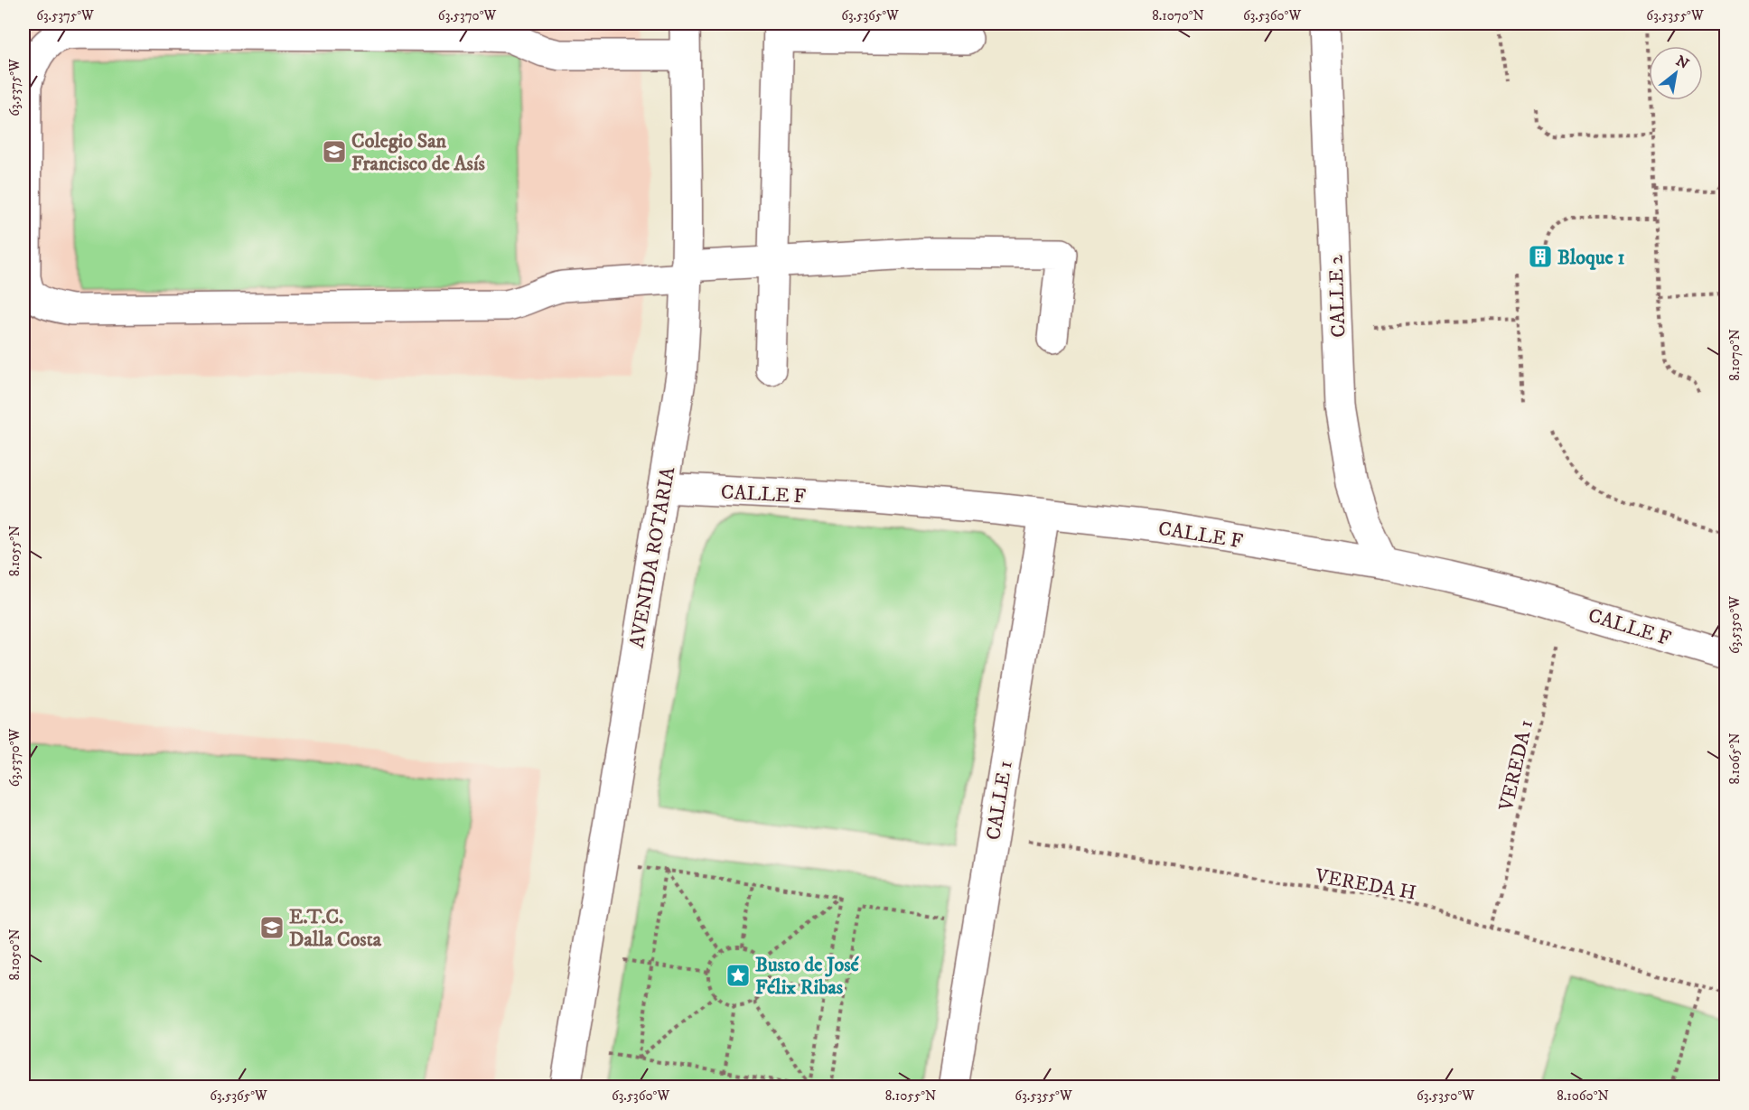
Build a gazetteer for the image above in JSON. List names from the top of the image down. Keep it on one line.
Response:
{"streets":{"street":["CALLE 2","CALLE F","AVENIDA ROTARIA","CALLE 1"],"path":["VEREDA 1","VEREDA H"]},"crossings":[["CALLE 2","CALLE F"],["CALLE F","AVENIDA ROTARIA"],["CALLE F","VEREDA 1"],["CALLE F","CALLE 1"],["VEREDA 1","VEREDA H"],["CALLE 1","VEREDA H"]],"places":{"school or university":["Colegio San Francisco de Asís","E.T.C. Dalla Costa"],"building":["Bloque 1"],"place":["Busto de José Félix Ribas"]},"north":"top right","coordinates":["63.5375°W","63.5370°W","63.5365°W","8.1070°N","63.5360°W","63.5355°W","8.1055°N","63.5350°W","8.1065°N","8.1050°N","8.1060°N"]}
